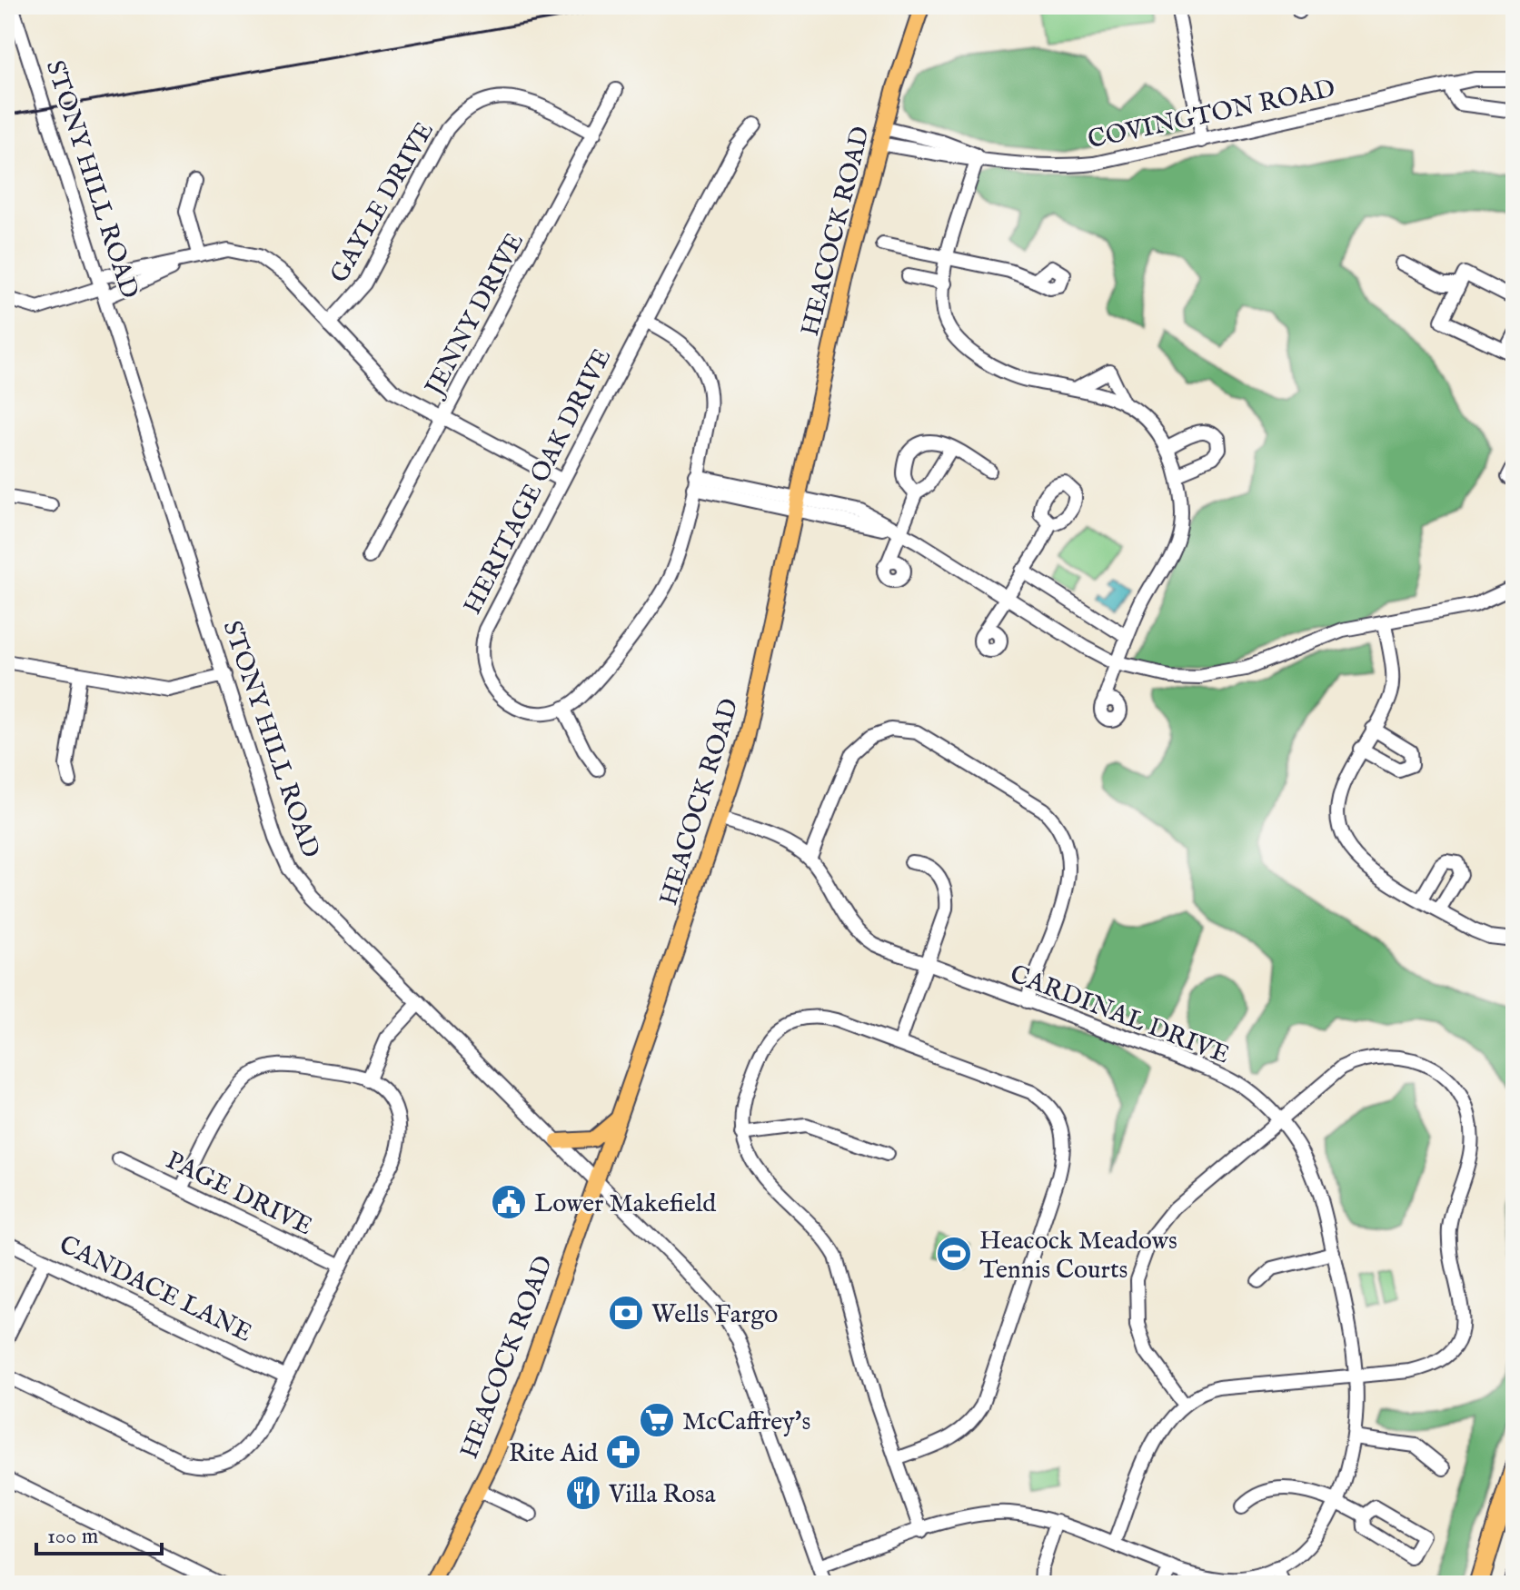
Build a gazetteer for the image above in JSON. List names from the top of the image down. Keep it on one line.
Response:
{"streets":{"main road":["HEACOCK ROAD"],"street":["COVINGTON ROAD","STONY HILL ROAD","GAYLE DRIVE","JENNY DRIVE","HERITAGE OAK DRIVE","CARDINAL DRIVE","PAGE DRIVE","CANDACE LANE"]},"crossings":[["COVINGTON ROAD","HEACOCK ROAD"],["STONY HILL ROAD","HEACOCK ROAD"],["STONY HILL ROAD","CARDINAL DRIVE"],["GAYLE DRIVE","JENNY DRIVE"],["HEACOCK ROAD","CARDINAL DRIVE"]],"places":{"public building":["Lower Makefield"],"sports":["Heacock Meadows Tennis Courts"],"bank":["Wells Fargo"],"supermarket":["McCaffrey's"],"pharmacy":["Rite Aid"],"restaurant":["Villa Rosa"]},"scale_bar":"100 m"}
